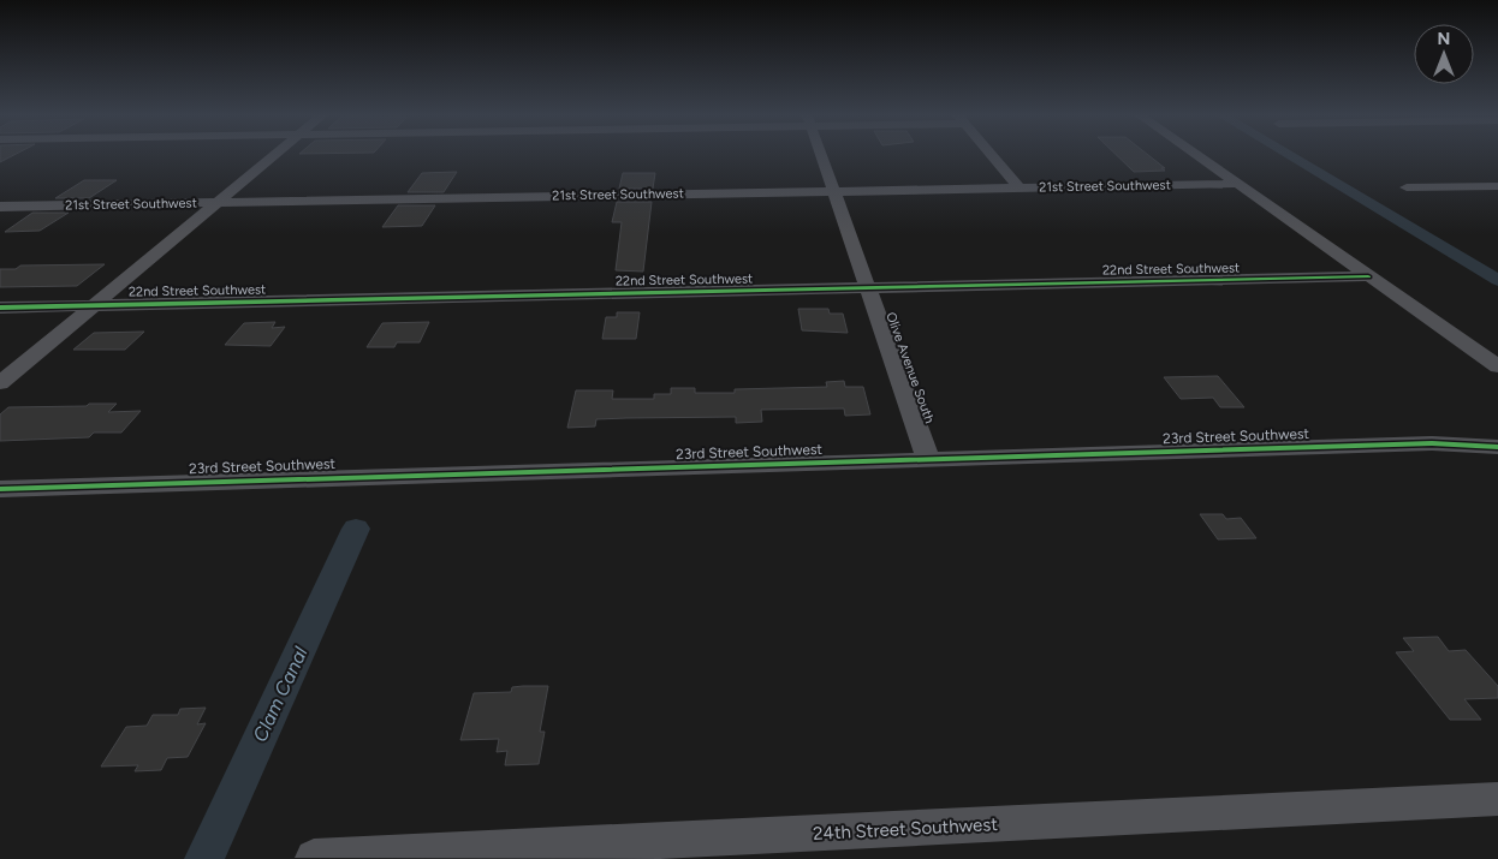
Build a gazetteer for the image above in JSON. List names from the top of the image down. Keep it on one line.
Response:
{"streets":{"street":["21st Street Southwest","22nd Street Southwest","Olive Avenue South","23rd Street Southwest","24th Street Southwest"]},"crossings":[["21st Street Southwest","Olive Avenue South"],["22nd Street Southwest","Olive Avenue South"],["Olive Avenue South","23rd Street Southwest"]],"water":["Clam Canal"],"north":"top"}
